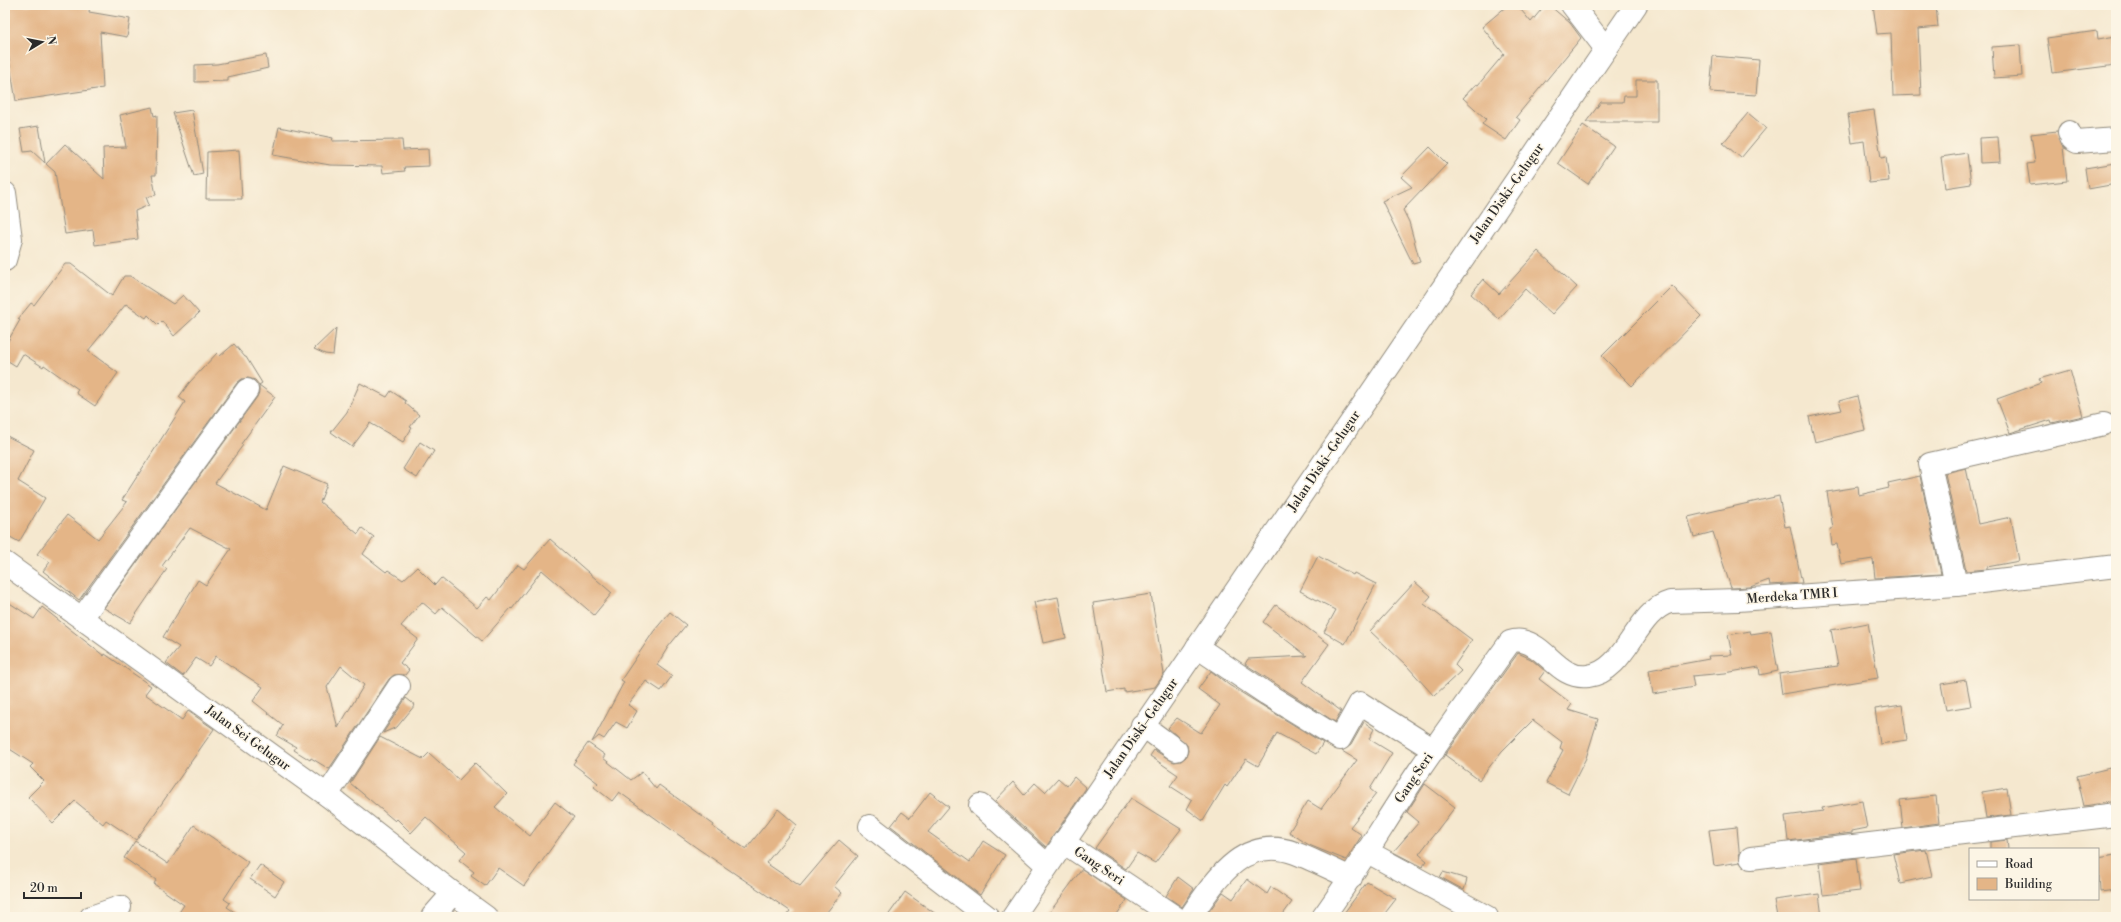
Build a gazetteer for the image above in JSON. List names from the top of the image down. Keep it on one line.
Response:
{"streets":{"street":["Jalan Diski–Gelugur","Merdeka TMR I","Jalan Sei Gelugur","Gang Seri"]},"crossings":[["Jalan Diski–Gelugur","Gang Seri"],["Merdeka TMR I","Gang Seri"]],"legend":["Road","Building"],"scale_bar":"20 m","north":"right"}
